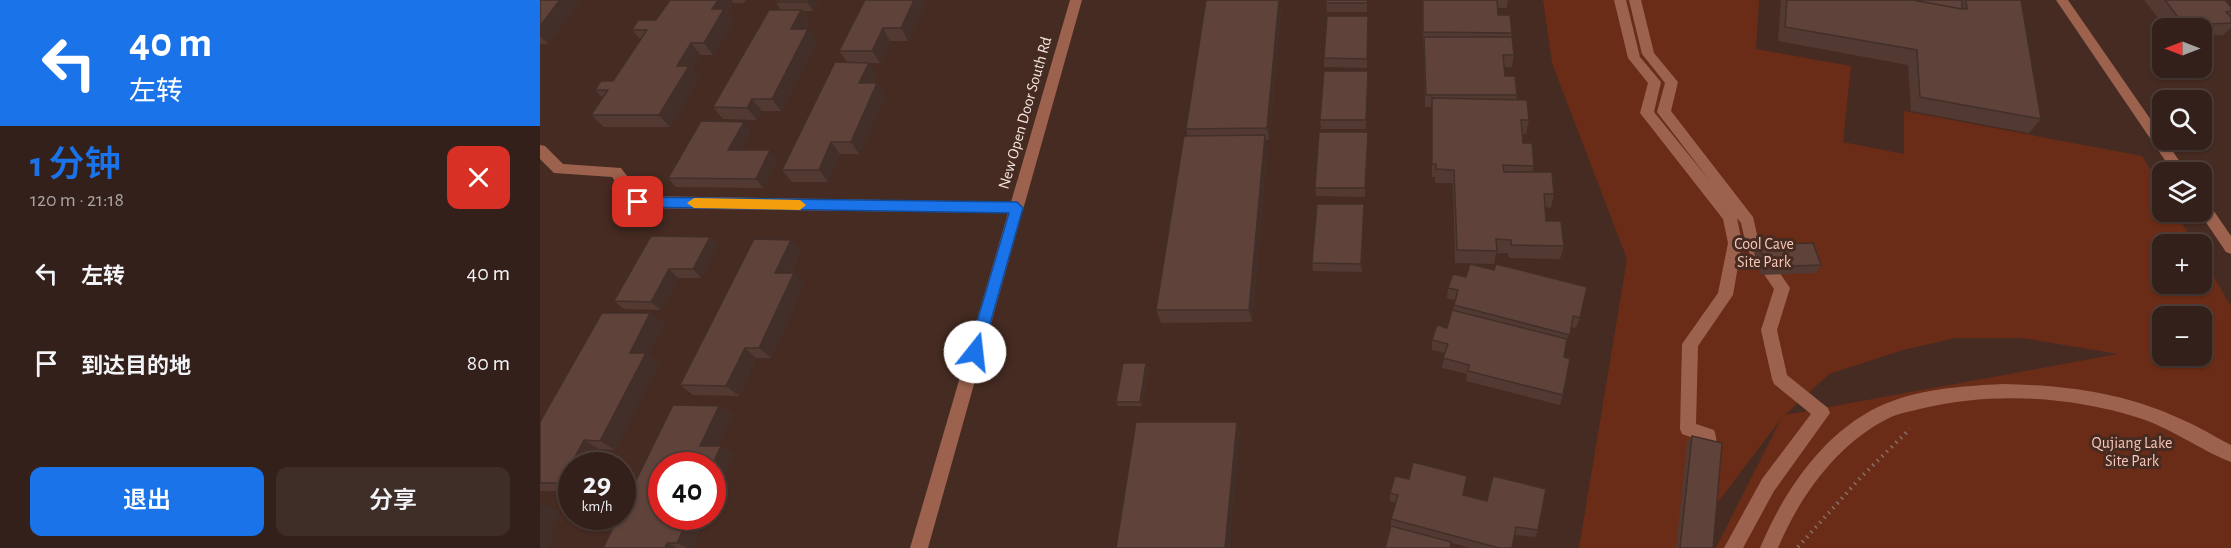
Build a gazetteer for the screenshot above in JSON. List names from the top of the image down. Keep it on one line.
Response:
{"streets":{"street":["New Open Door South Rd"]},"parks":["Cool Cave Site Park","Qujiang Lake Site Park"],"north":"left","page":{"turn":["40 m","左转"],"map_buttons":["+","−"],"heading":["1 分钟","120 m · 21:18"],"list":[{"name":"左转","value":"40 m"},{"name":"到达目的地","value":"80 m"}],"speed":"29 km/h","limit":"40","buttons":["退出","分享"]}}
